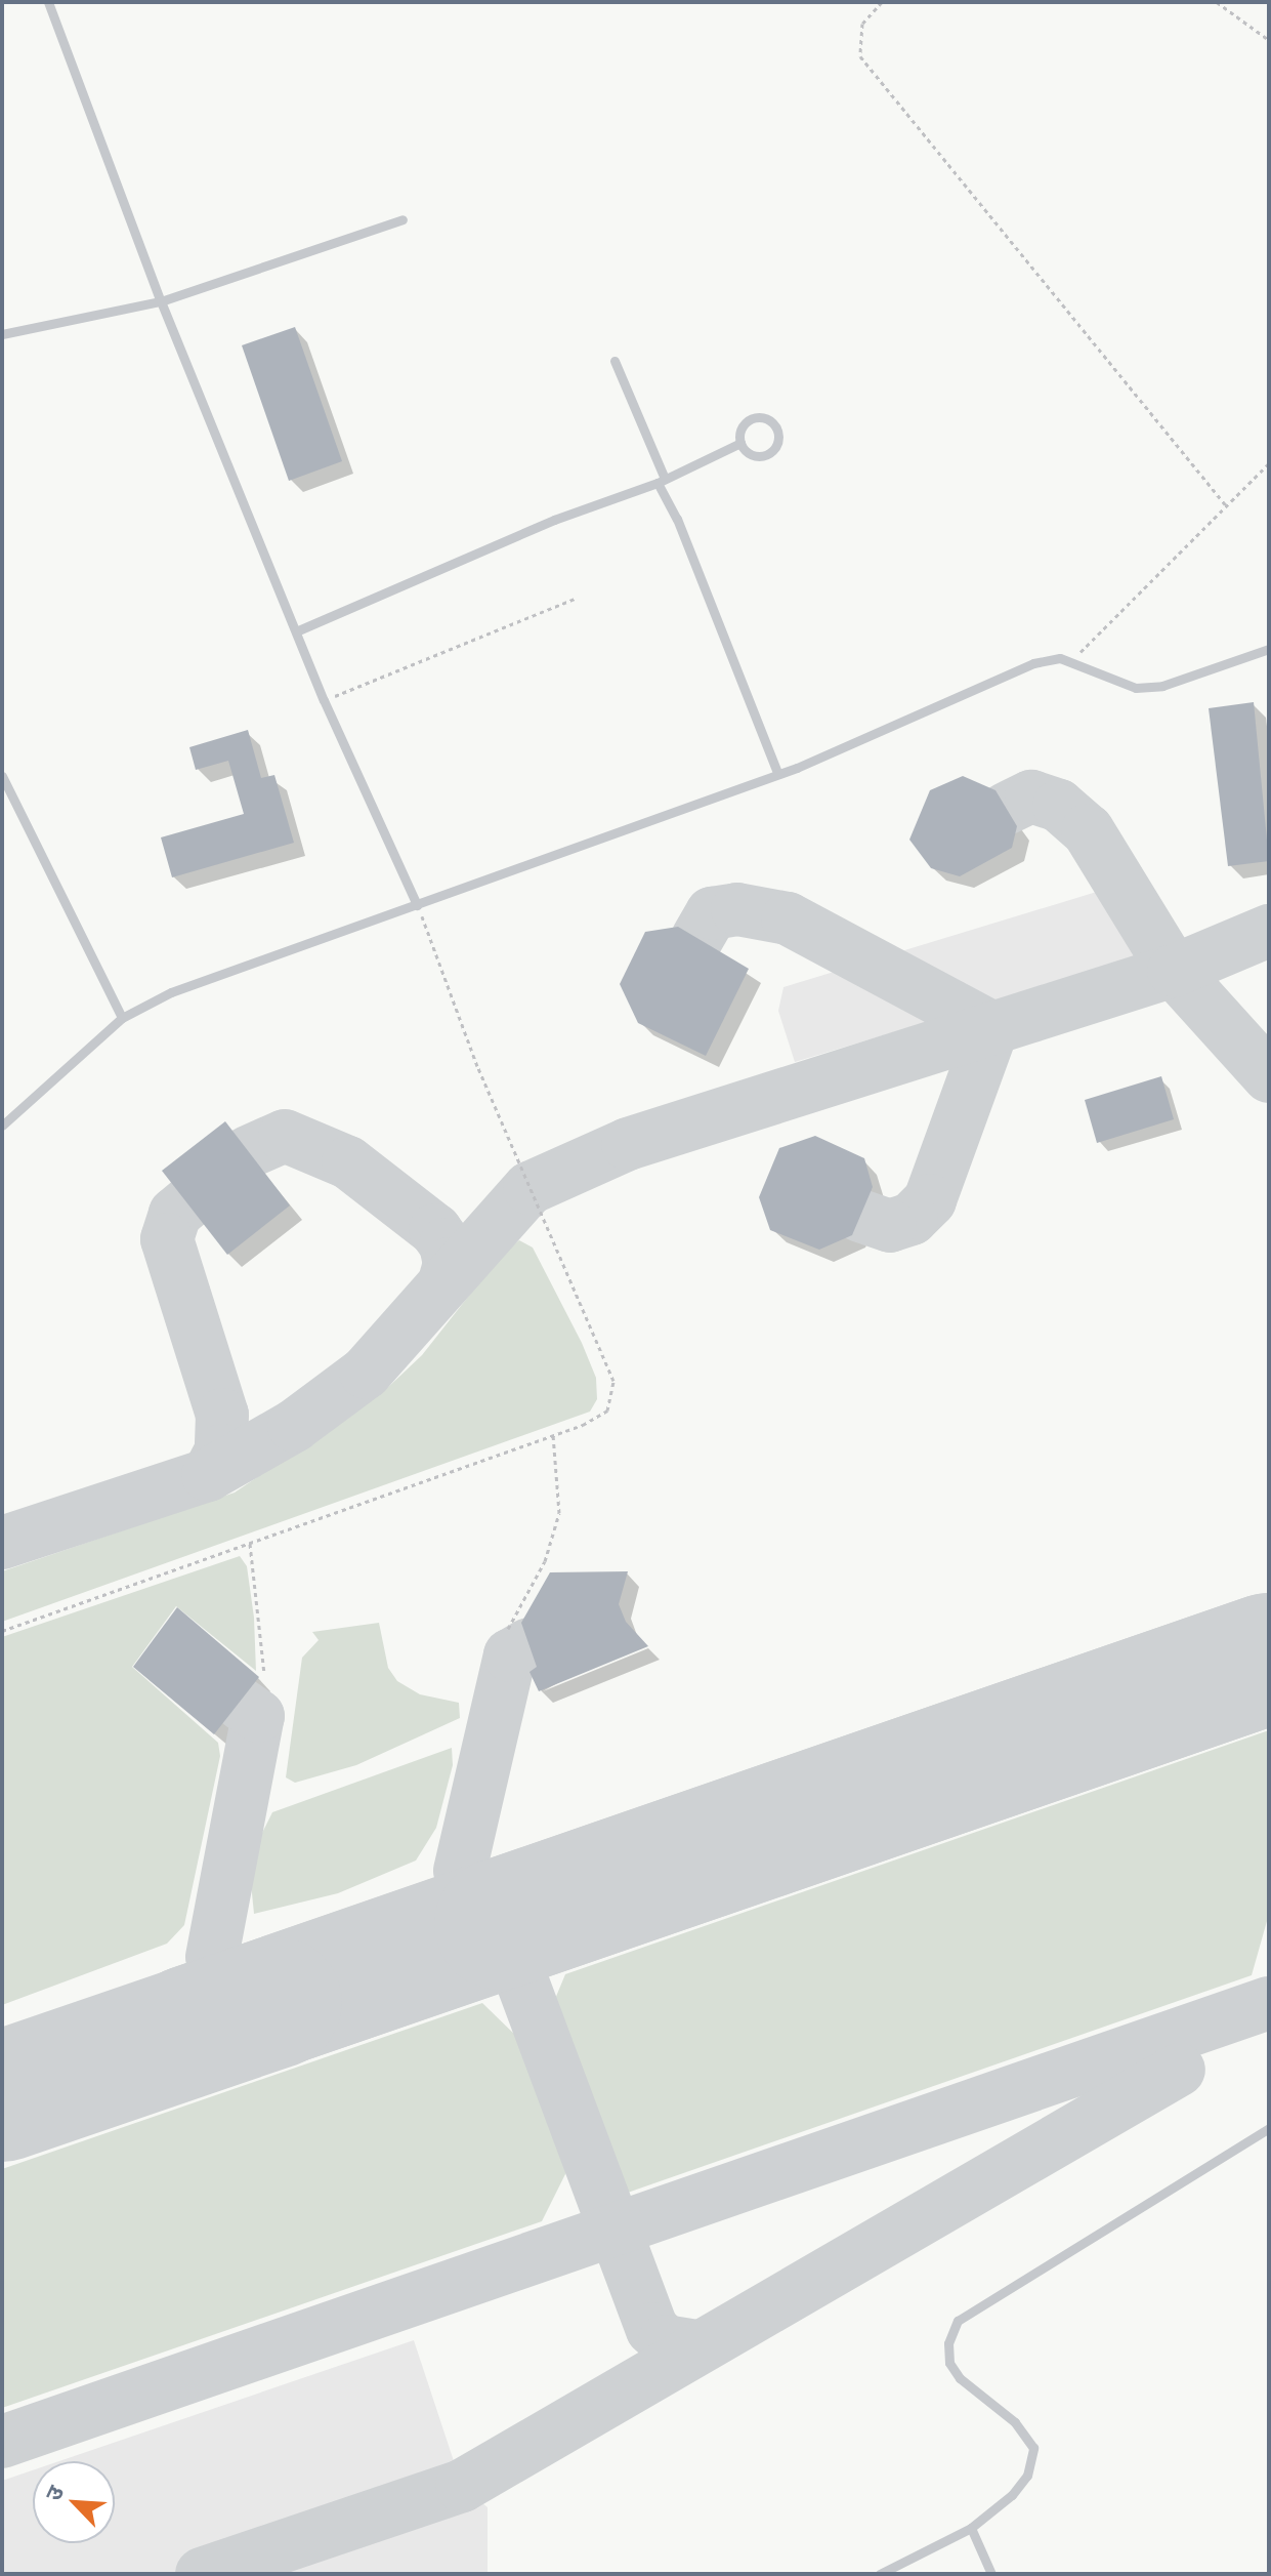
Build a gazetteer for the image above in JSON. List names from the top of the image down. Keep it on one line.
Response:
{"north":"top left"}
